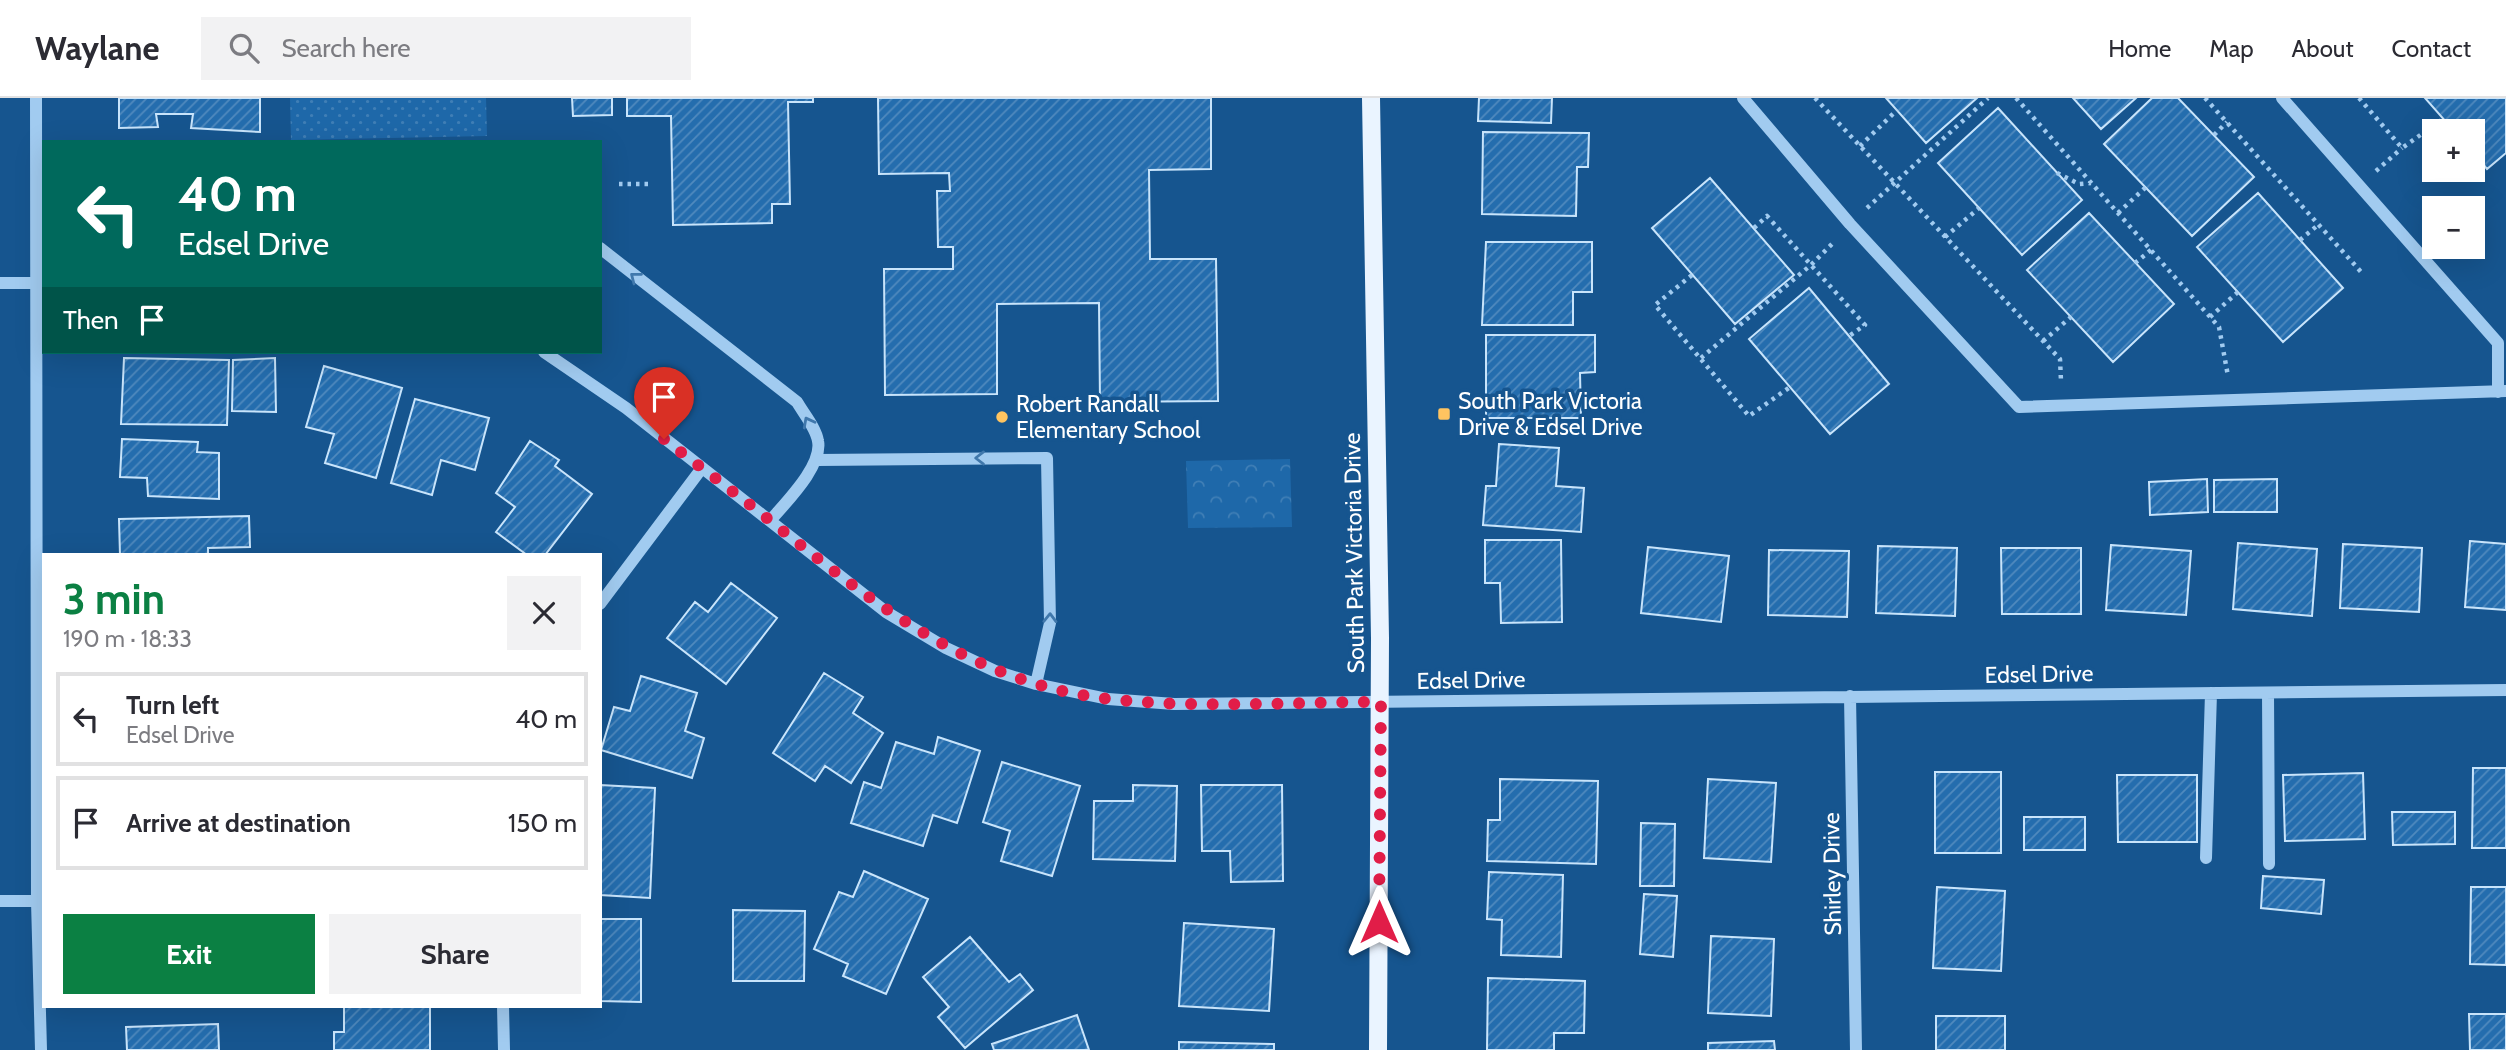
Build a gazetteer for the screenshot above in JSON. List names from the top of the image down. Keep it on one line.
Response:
{"streets":{"main road":["South Park Victoria Drive"],"street":["Edsel Drive","Shirley Drive"]},"crossings":[["South Park Victoria Drive","Edsel Drive"],["Edsel Drive","Shirley Drive"]],"places":{"transit":["South Park Victoria Drive & Edsel Drive"],"other":["Robert Randall Elementary School"]},"page":{"header":"Waylane","search":"Search here","nav":["Home","Map","About","Contact"],"map_buttons":["+","−"],"turn":["40 m","Edsel Drive"],"then":"Then","heading":["3 min","190 m · 18:33"],"list":[{"name":"Turn left","note":"Edsel Drive","value":"40 m"},{"name":"Arrive at destination","value":"150 m"}],"buttons":["Exit","Share"]}}
